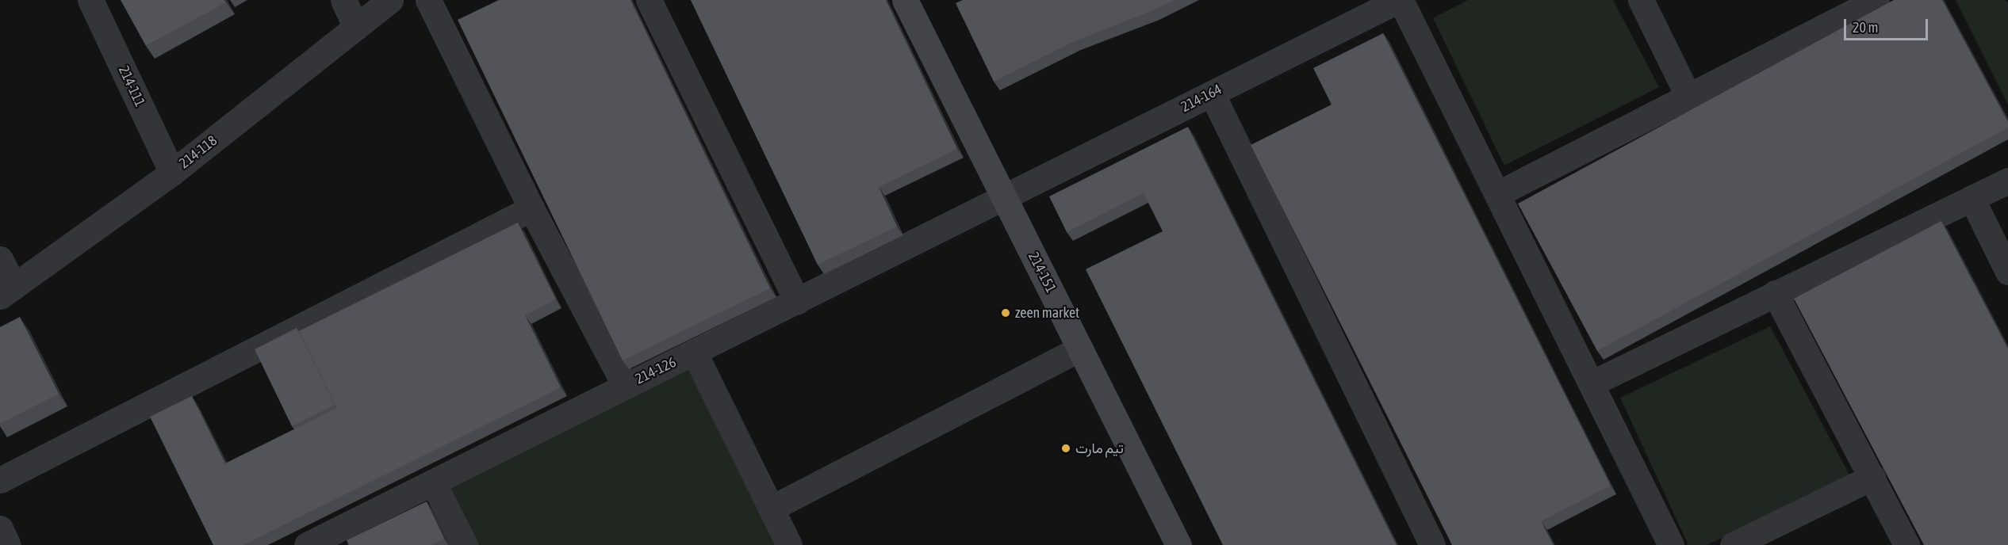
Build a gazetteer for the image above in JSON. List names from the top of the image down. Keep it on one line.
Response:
{"streets":{"street":["214-111","214-164","214-118","214-151","214-126"]},"crossings":[["214-111","214-118"],["214-164","214-151"],["214-164","214-126"],["214-151","214-126"]],"places":["zeen market","تيم مارت"],"scale_bar":"20 m"}
